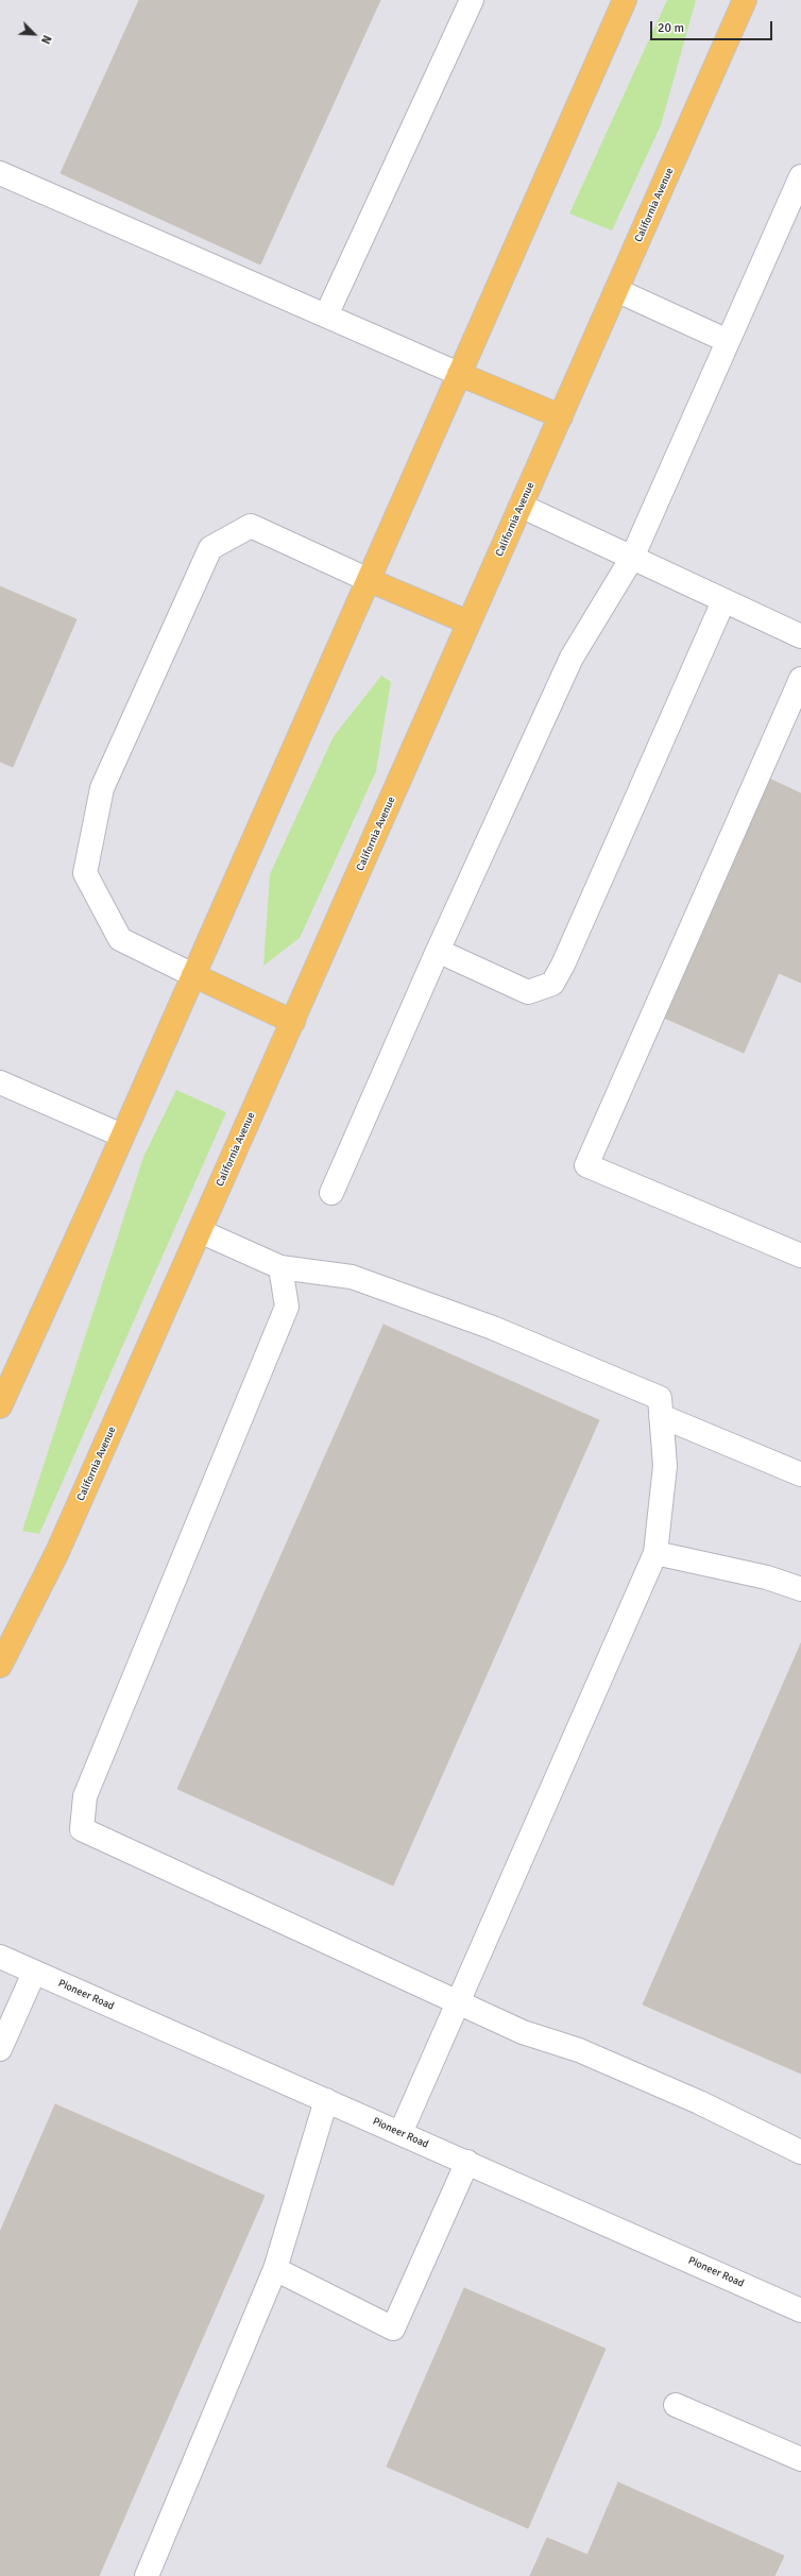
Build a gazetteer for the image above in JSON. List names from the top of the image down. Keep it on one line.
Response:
{"streets":{"main road":["California Avenue"],"street":["Pioneer Road"]},"scale_bar":"20 m","north":"bottom right"}
